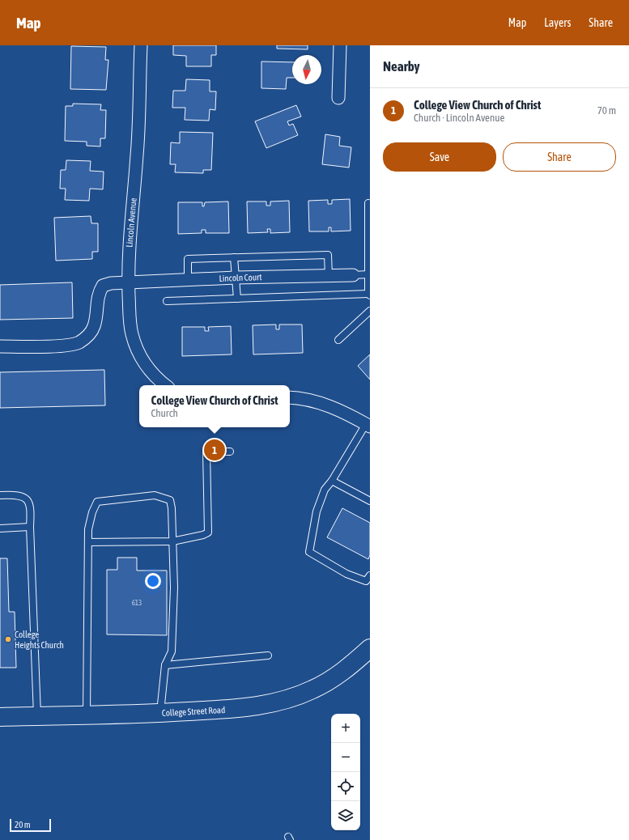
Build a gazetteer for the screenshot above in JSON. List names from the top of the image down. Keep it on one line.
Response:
{"streets":{"street":["Lincoln Avenue","Lincoln Court","College Street Road"]},"crossings":[["Lincoln Avenue","Lincoln Court"]],"places":["College Heights Church"],"house_numbers":["613"],"scale_bar":"20 m","north":"bottom","page":{"header":"Map","nav":["Map","Layers","Share"],"heading":"Nearby","list":[{"mark":"1","name":"College View Church of Christ","note":"Church · Lincoln Avenue","value":"70 m"}],"buttons":["Save","Share"],"popup":["College View Church of Christ","Church"],"pins":"1","map_buttons":["+","−"],"scale":"20 m"}}
